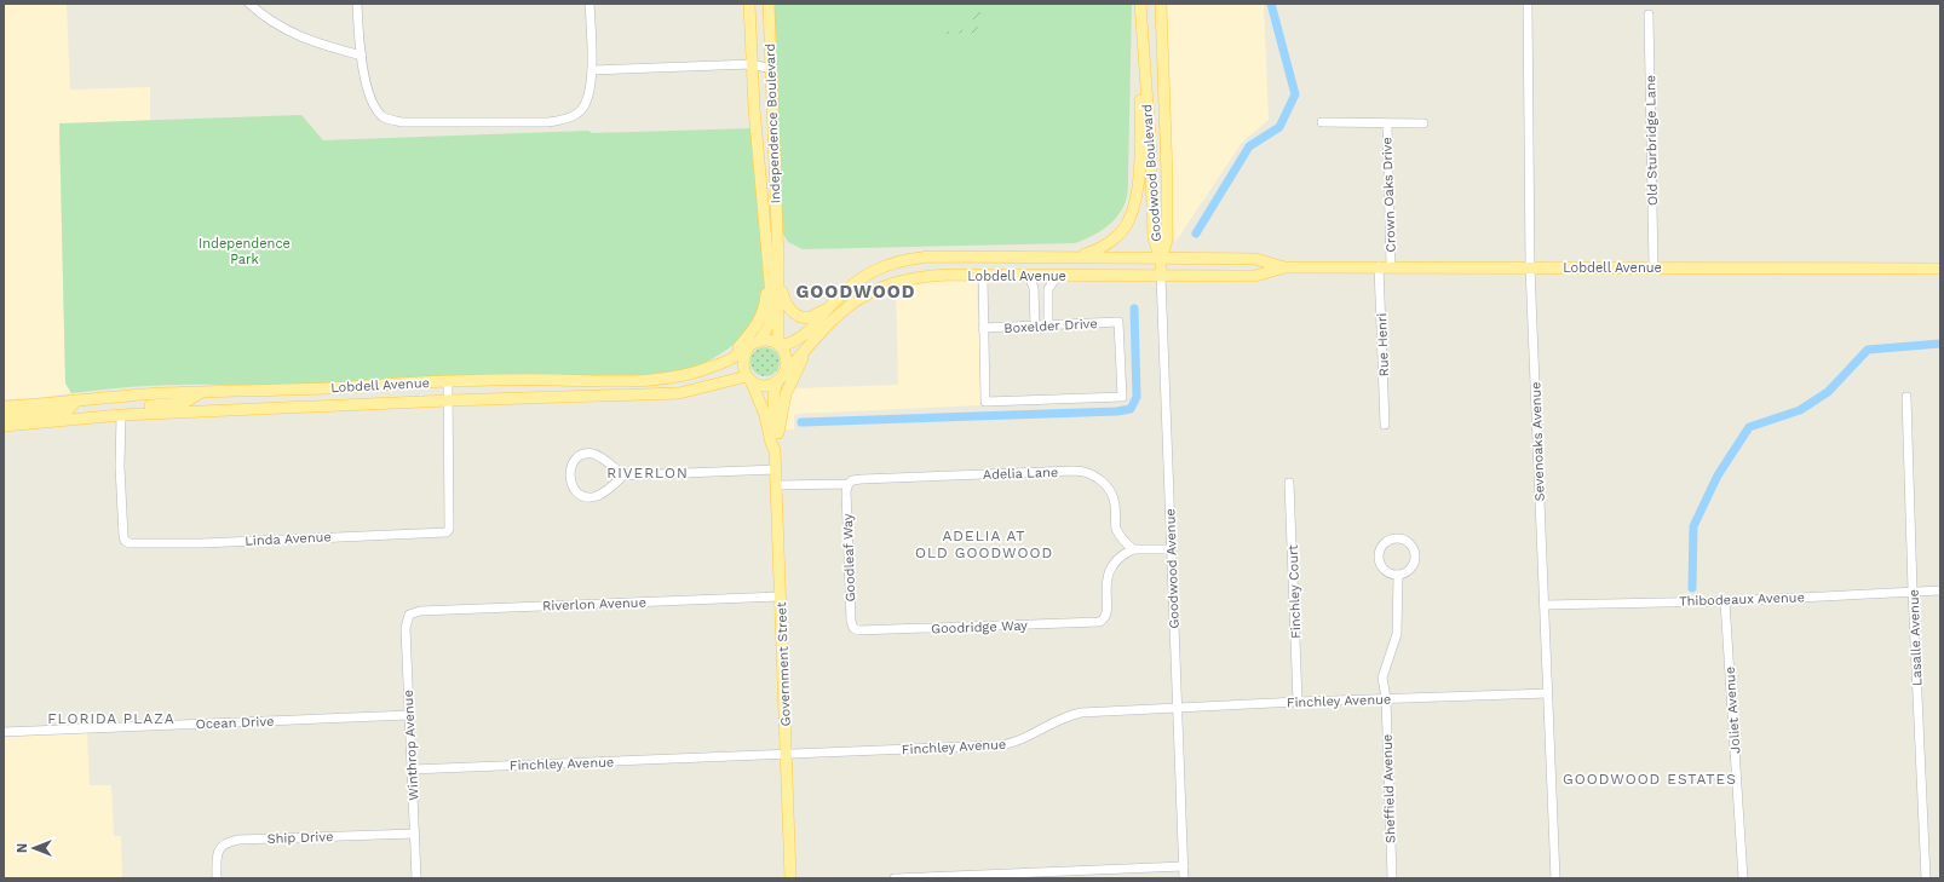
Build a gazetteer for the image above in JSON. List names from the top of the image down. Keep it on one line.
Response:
{"streets":{"main road":["Independence Boulevard","Goodwood Boulevard","Lobdell Avenue","Goodwood Avenue","Government Street"],"street":["Old Sturbridge Lane","Crown Oaks Drive","Boxelder Drive","Rue Henri","Sevenoaks Avenue","Adelia Lane","Linda Avenue","Goodleaf Way","Finchley Court","Thibodeaux Avenue","Riverlon Avenue","Goodridge Way","Lasalle Avenue","Finchley Avenue","Joliet Avenue","Ocean Drive","Winthrop Avenue","Sheffield Avenue","Ship Drive"]},"crossings":[["Old Sturbridge Lane","Lobdell Avenue"],["Goodwood Boulevard","Lobdell Avenue"],["Goodwood Boulevard","Goodwood Avenue"],["Crown Oaks Drive","Lobdell Avenue"],["Lobdell Avenue","Rue Henri"],["Lobdell Avenue","Sevenoaks Avenue"],["Lobdell Avenue","Linda Avenue"],["Lobdell Avenue","Goodwood Avenue"],["Lobdell Avenue","Government Street"],["Sevenoaks Avenue","Thibodeaux Avenue"],["Sevenoaks Avenue","Finchley Avenue"],["Adelia Lane","Goodleaf Way"],["Adelia Lane","Goodridge Way"],["Adelia Lane","Government Street"],["Goodleaf Way","Goodridge Way"],["Goodwood Avenue","Finchley Avenue"],["Finchley Court","Finchley Avenue"],["Thibodeaux Avenue","Lasalle Avenue"],["Thibodeaux Avenue","Joliet Avenue"],["Riverlon Avenue","Government Street"],["Riverlon Avenue","Winthrop Avenue"],["Government Street","Finchley Avenue"],["Finchley Avenue","Winthrop Avenue"],["Finchley Avenue","Sheffield Avenue"],["Ocean Drive","Winthrop Avenue"],["Winthrop Avenue","Ship Drive"]],"districts":["GOODWOOD","RIVERLON","ADELIA AT OLD GOODWOOD","FLORIDA PLAZA","GOODWOOD ESTATES"],"parks":["Independence Park"],"north":"left"}
